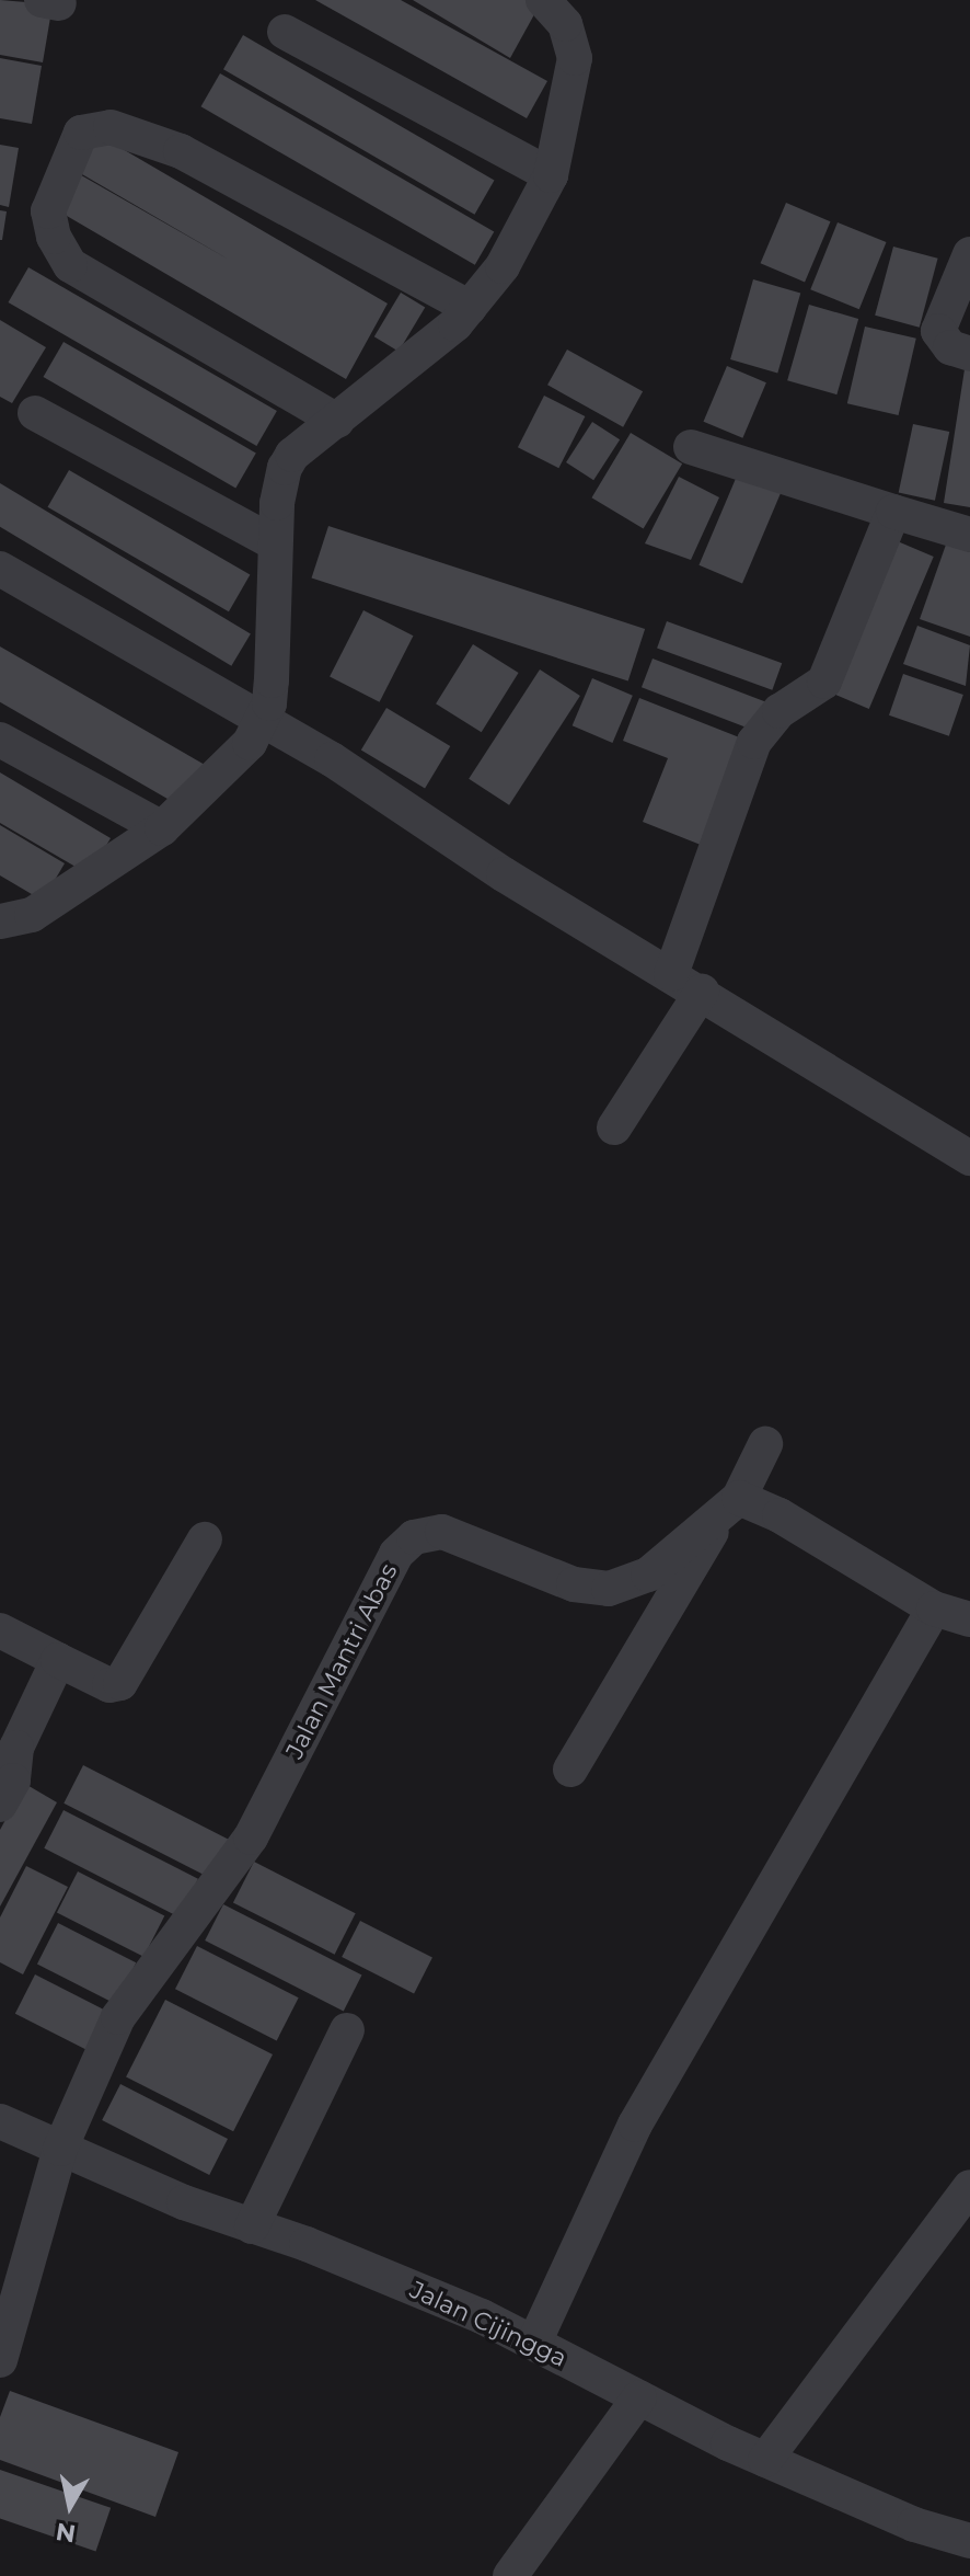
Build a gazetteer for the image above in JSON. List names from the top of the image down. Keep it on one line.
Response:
{"streets":{"street":["Jalan Mantri Abas","Jalan Cijingga"]},"crossings":[["Jalan Mantri Abas","Jalan Cijingga"]],"north":"bottom"}
